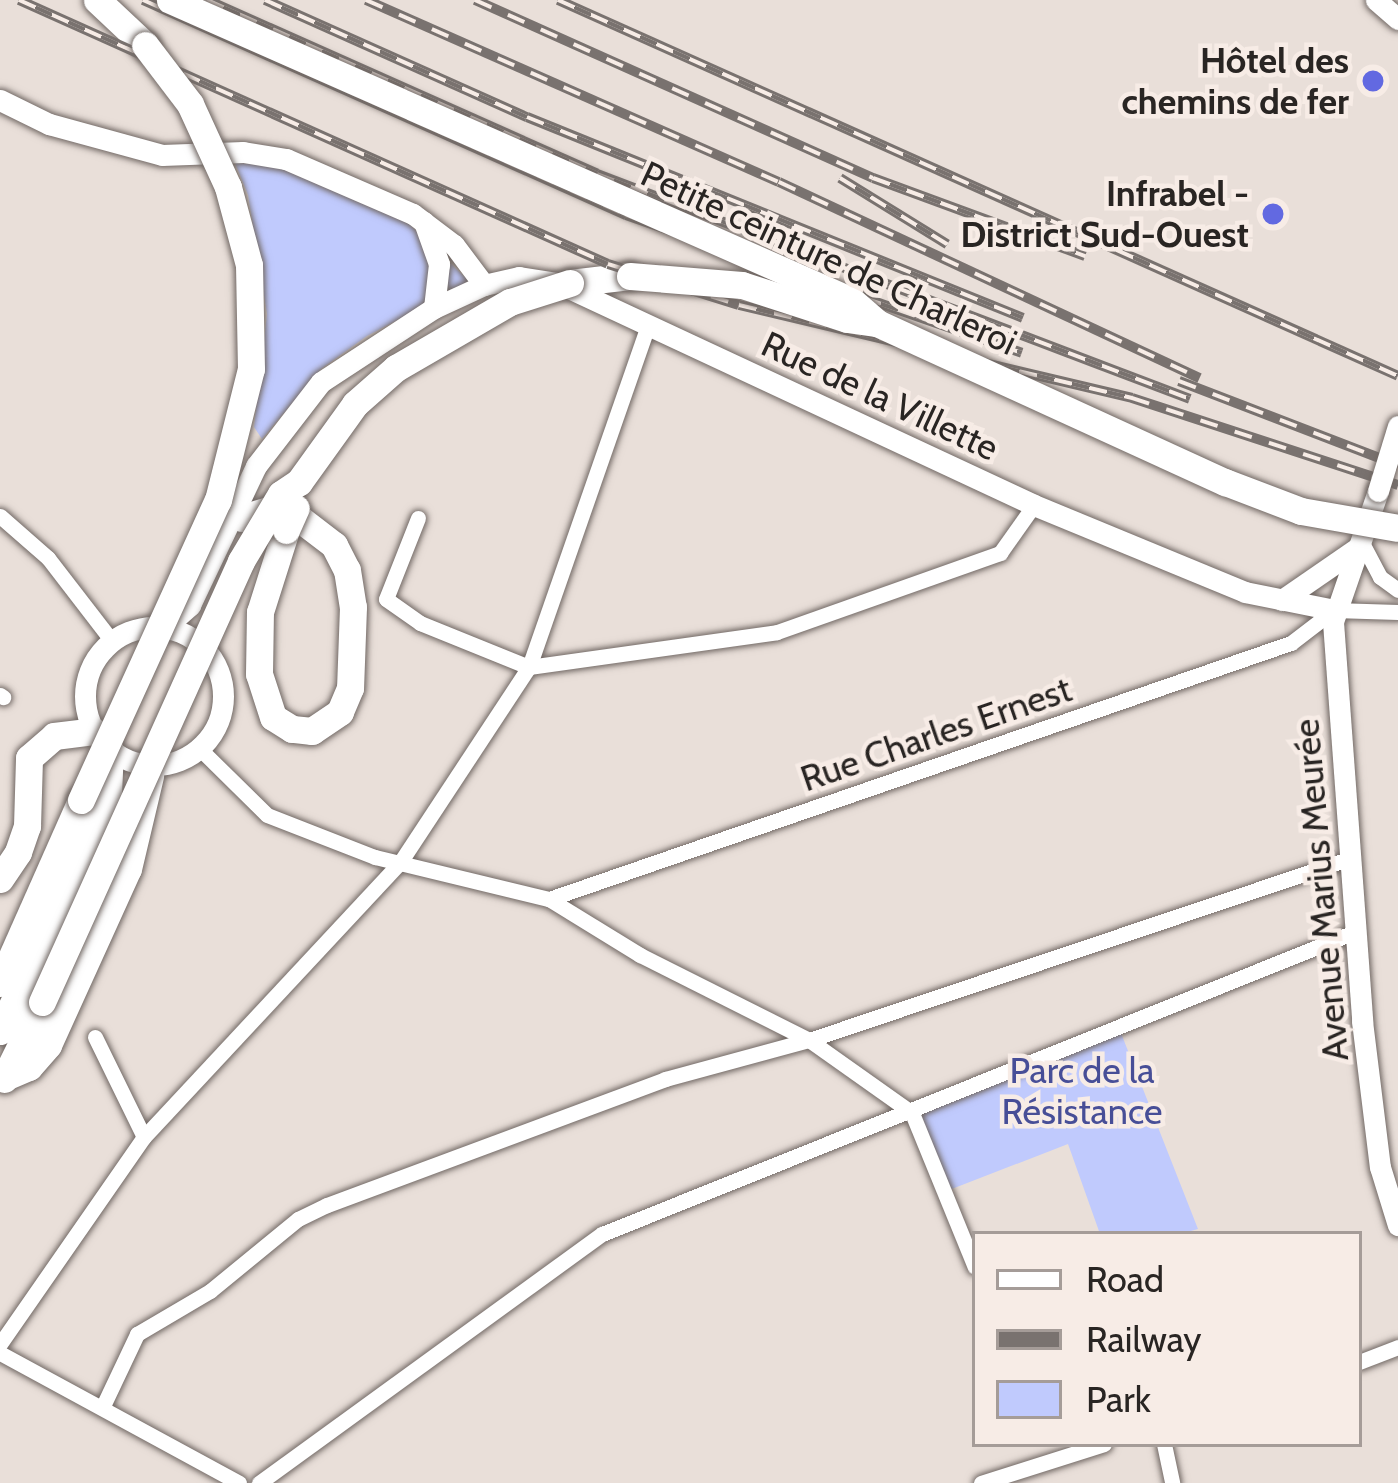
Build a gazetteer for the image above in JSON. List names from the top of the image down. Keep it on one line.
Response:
{"streets":{"highway":["Petite ceinture de Charleroi"],"main road":["Rue de la Villette","Avenue Marius Meurée"],"street":["Rue Charles Ernest"]},"crossings":[["Rue de la Villette","Rue Charles Ernest"],["Rue de la Villette","Avenue Marius Meurée"],["Rue Charles Ernest","Avenue Marius Meurée"]],"parks":["Parc de la Résistance"],"places":["Hôtel des chemins de fer","Infrabel - District Sud-Ouest"],"legend":["Road","Railway","Park"]}
